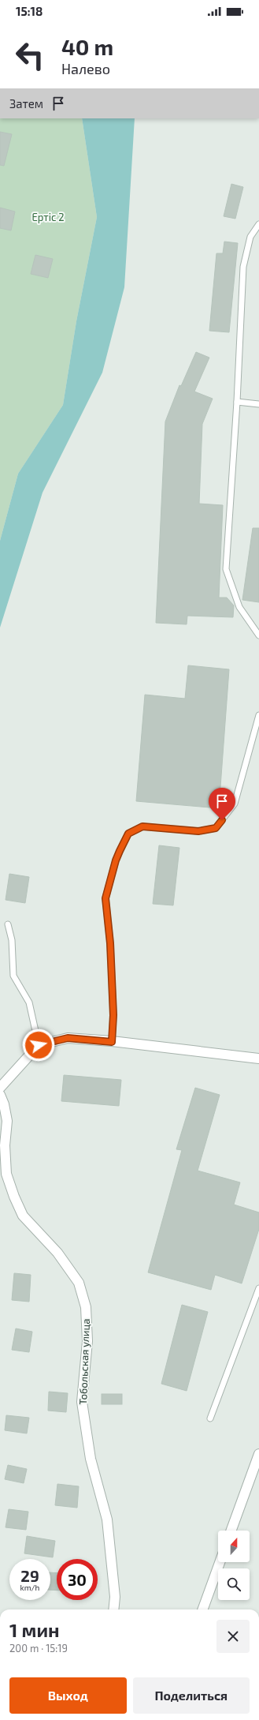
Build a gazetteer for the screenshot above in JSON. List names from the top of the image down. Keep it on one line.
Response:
{"streets":{"street":["Тобольская улица"]},"parks":["Ертіс 2"],"north":"top","page":{"status":"15:18","turn":["40 m","Налево"],"then":"Затем","speed":"29 km/h","limit":"30","heading":["1 мин","200 m · 15:19"],"buttons":["Выход","Поделиться"]}}
